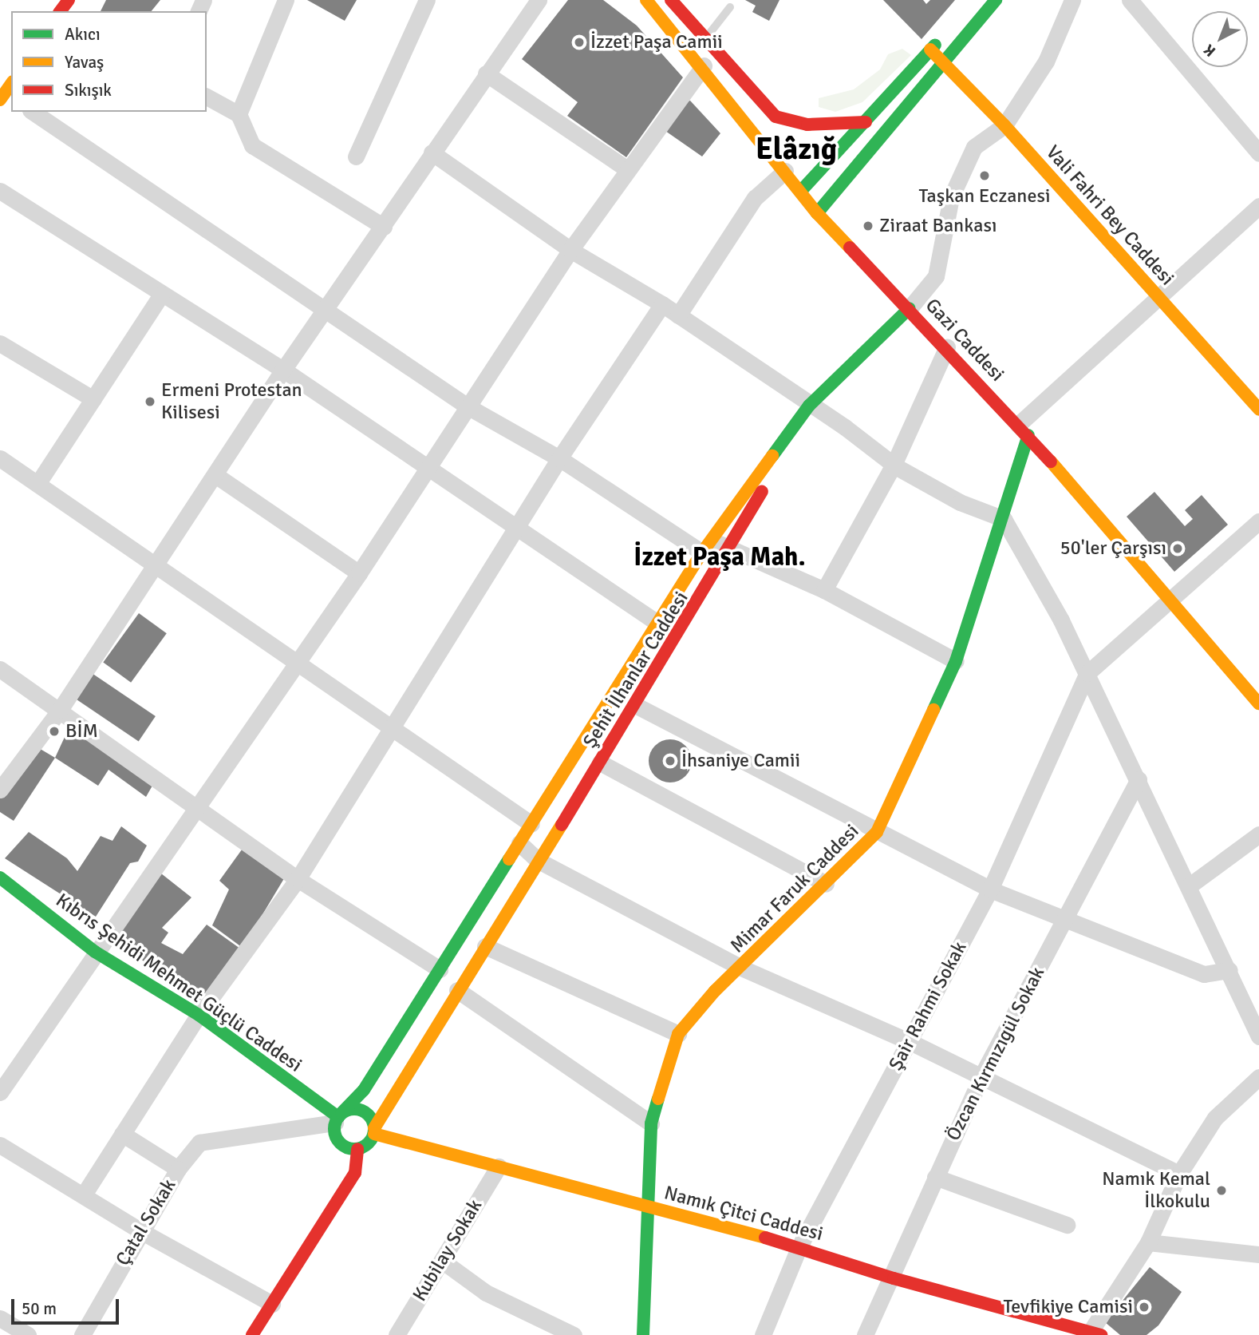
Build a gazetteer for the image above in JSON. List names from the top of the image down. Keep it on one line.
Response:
{"streets":{"street":["Vali Fahri Bey Caddesi","Gazi Caddesi","Şehit İlhanlar Caddesi","Mimar Faruk Caddesi","Kıbrıs Şehidi Mehmet Güçlü Caddesi","Şair Rahmi Sokak","Özcan Kırmızıgül Sokak","Namık Çitci Caddesi","Çatal Sokak","Kubilay Sokak"]},"crossings":[["Gazi Caddesi","Mimar Faruk Caddesi"],["Şehit İlhanlar Caddesi","Kıbrıs Şehidi Mehmet Güçlü Caddesi"],["Şehit İlhanlar Caddesi","Namık Çitci Caddesi"],["Şehit İlhanlar Caddesi","Çatal Sokak"],["Mimar Faruk Caddesi","Namık Çitci Caddesi"],["Kıbrıs Şehidi Mehmet Güçlü Caddesi","Namık Çitci Caddesi"],["Kıbrıs Şehidi Mehmet Güçlü Caddesi","Çatal Sokak"],["Şair Rahmi Sokak","Namık Çitci Caddesi"],["Özcan Kırmızıgül Sokak","Namık Çitci Caddesi"],["Namık Çitci Caddesi","Çatal Sokak"],["Namık Çitci Caddesi","Kubilay Sokak"]],"districts":["Elâzığ","İzzet Paşa Mah."],"places":["İzzet Paşa Camii","Taşkan Eczanesi","Ziraat Bankası","Ermeni Protestan Kilisesi","50'ler Çarşısı","BİM","İhsaniye Camii","Namık Kemal İlkokulu","Tevfikiye Camisi"],"legend":["Akıcı","Yavaş","Sıkışık"],"scale_bar":"50 m","north":"bottom left"}
